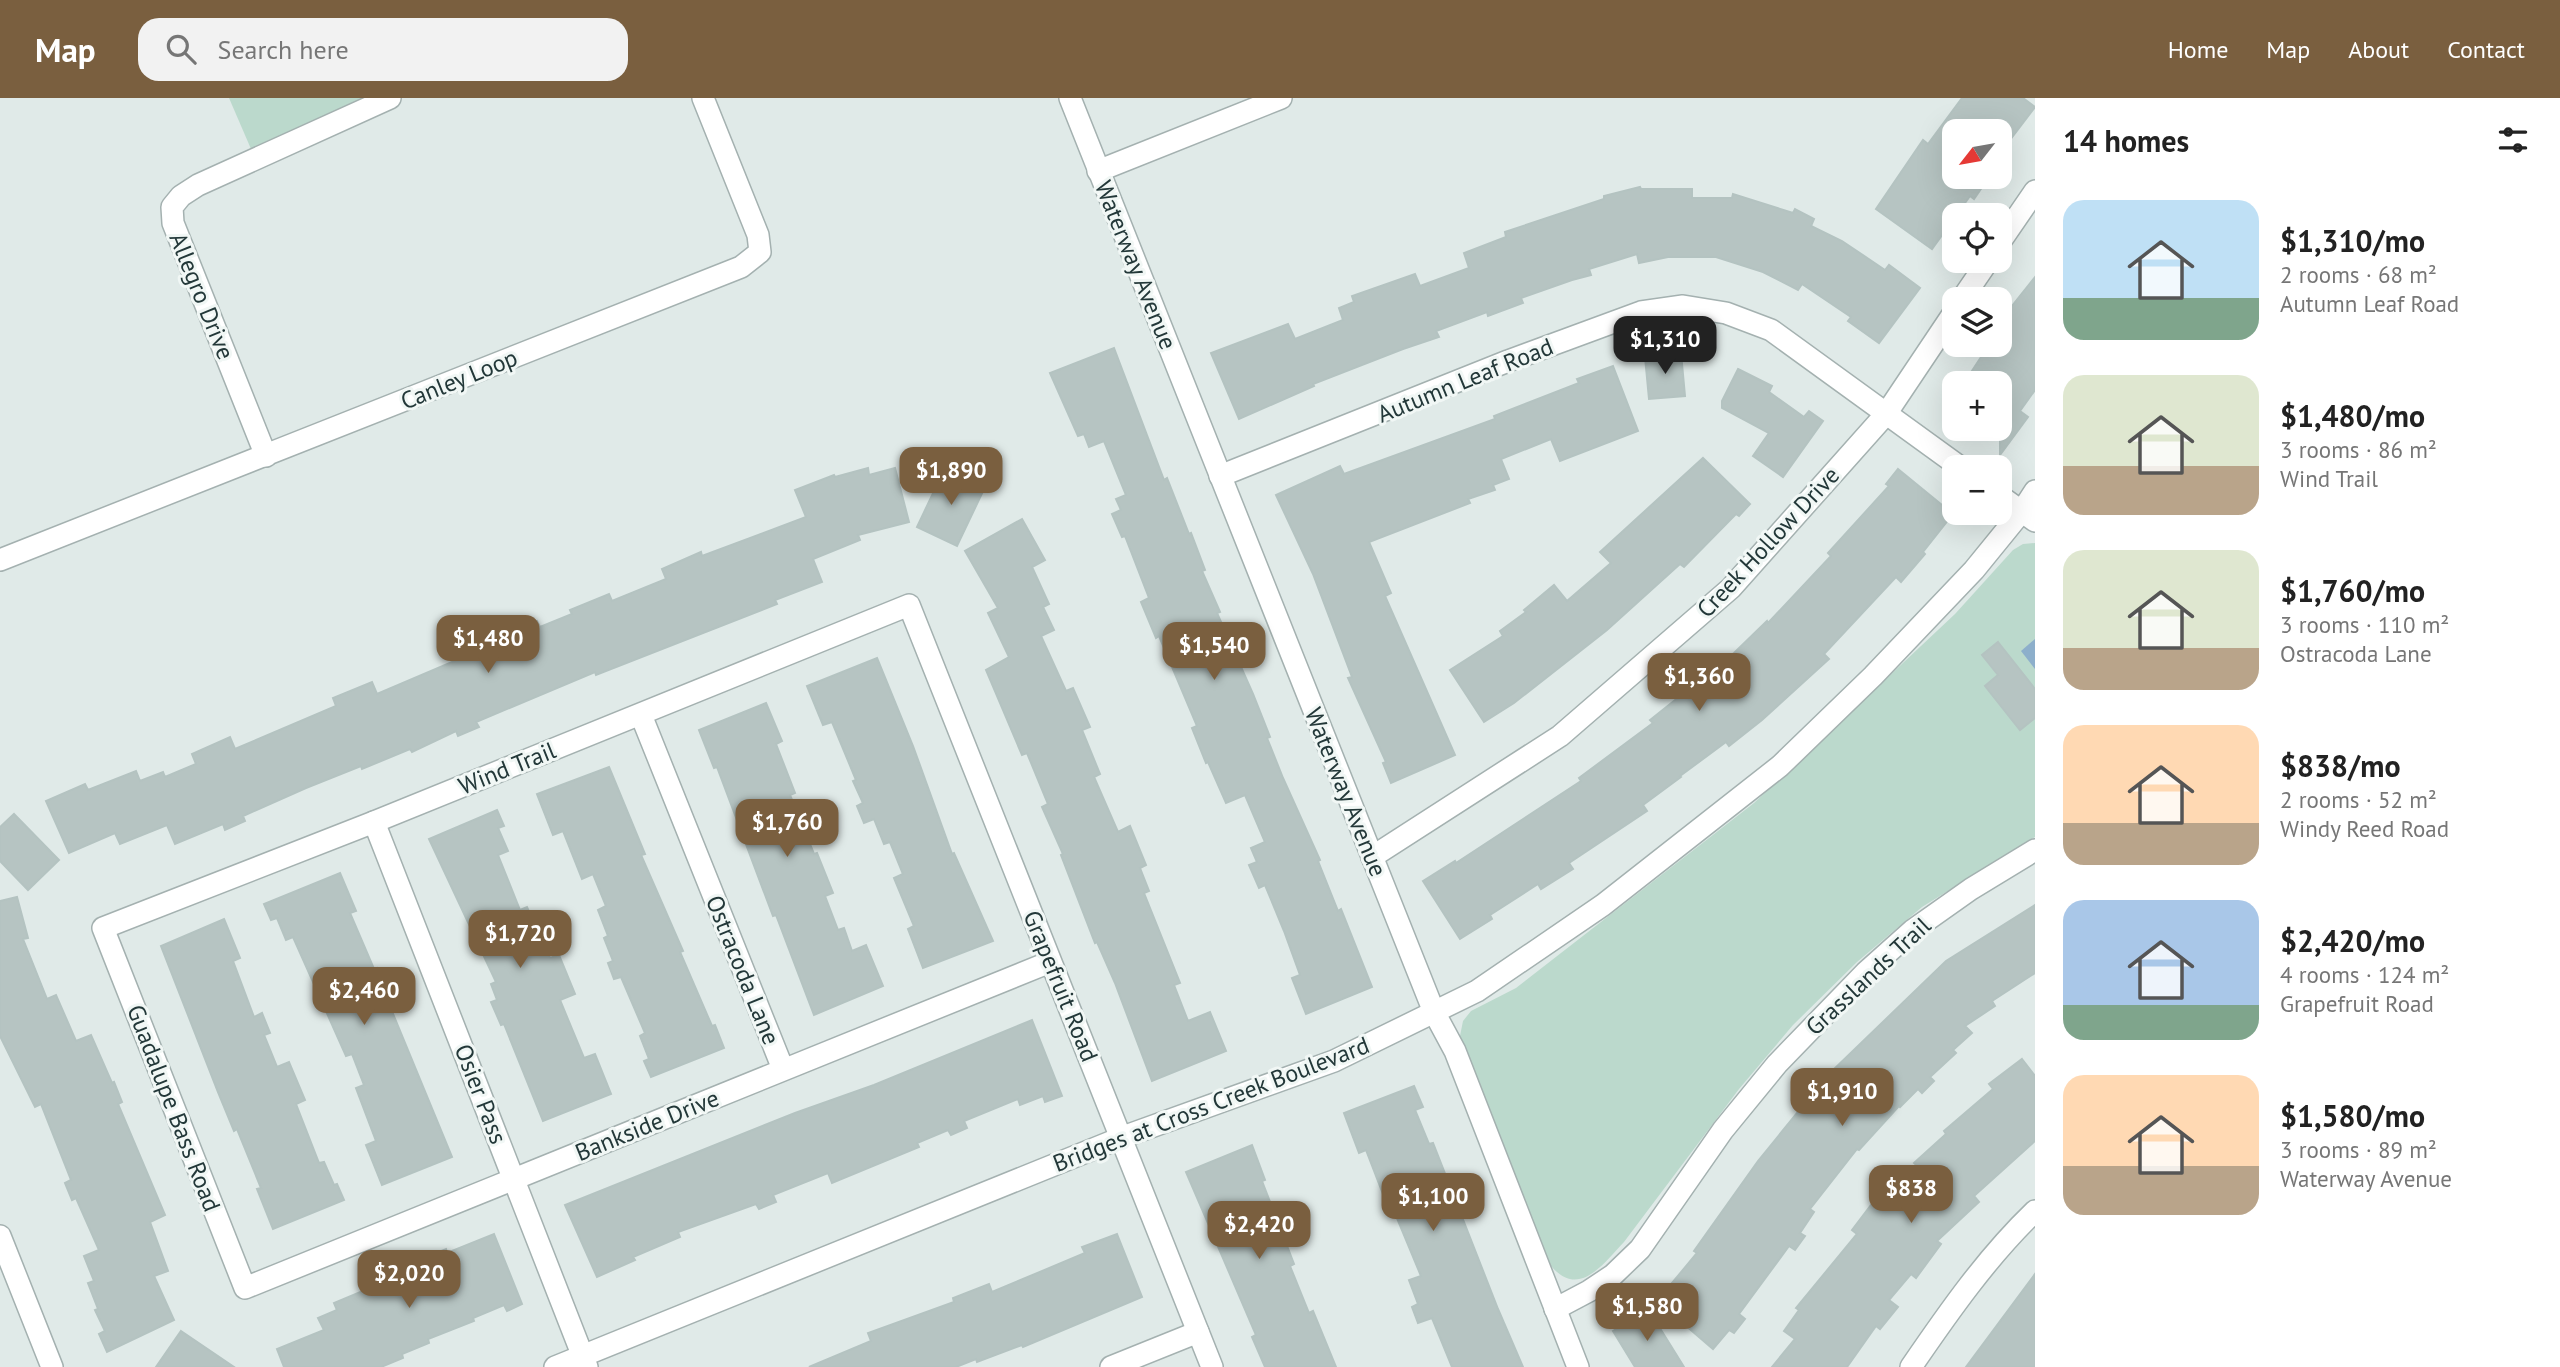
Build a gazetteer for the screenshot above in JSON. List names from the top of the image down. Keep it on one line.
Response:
{"streets":{"street":["Waterway Avenue","Allegro Drive","Canley Loop","Autumn Leaf Road","Creek Hollow Drive","Wind Trail","Ostracoda Lane","Grasslands Trail","Grapefruit Road","Osier Pass","Bridges at Cross Creek Boulevard","Guadalupe Bass Road","Bankside Drive"]},"crossings":[["Waterway Avenue","Autumn Leaf Road"],["Waterway Avenue","Creek Hollow Drive"],["Waterway Avenue","Grasslands Trail"],["Waterway Avenue","Bridges at Cross Creek Boulevard"],["Allegro Drive","Canley Loop"],["Autumn Leaf Road","Creek Hollow Drive"],["Wind Trail","Ostracoda Lane"],["Wind Trail","Grapefruit Road"],["Wind Trail","Osier Pass"],["Wind Trail","Guadalupe Bass Road"],["Ostracoda Lane","Bankside Drive"],["Grapefruit Road","Bridges at Cross Creek Boulevard"],["Grapefruit Road","Bankside Drive"],["Osier Pass","Bridges at Cross Creek Boulevard"],["Osier Pass","Bankside Drive"],["Guadalupe Bass Road","Bankside Drive"]],"north":"bottom left","page":{"header":"Map","search":"Search here","nav":["Home","Map","About","Contact"],"heading":"14 homes","map_buttons":["+","−"],"list":[{"name":"$1,310/mo","note":"2 rooms · 68 m² · Autumn Leaf Road"},{"name":"$1,480/mo","note":"3 rooms · 86 m² · Wind Trail"},{"name":"$1,760/mo","note":"3 rooms · 110 m² · Ostracoda Lane"},{"name":"$838/mo","note":"2 rooms · 52 m² · Windy Reed Road"},{"name":"$2,420/mo","note":"4 rooms · 124 m² · Grapefruit Road"},{"name":"$1,580/mo","note":"3 rooms · 89 m² · Waterway Avenue"}],"price":["$1,310","$1,890","$1,480","$1,540","$1,360","$1,760","$1,720","$2,460","$1,910","$838","$1,100","$2,420","$2,020","$1,580"]}}
